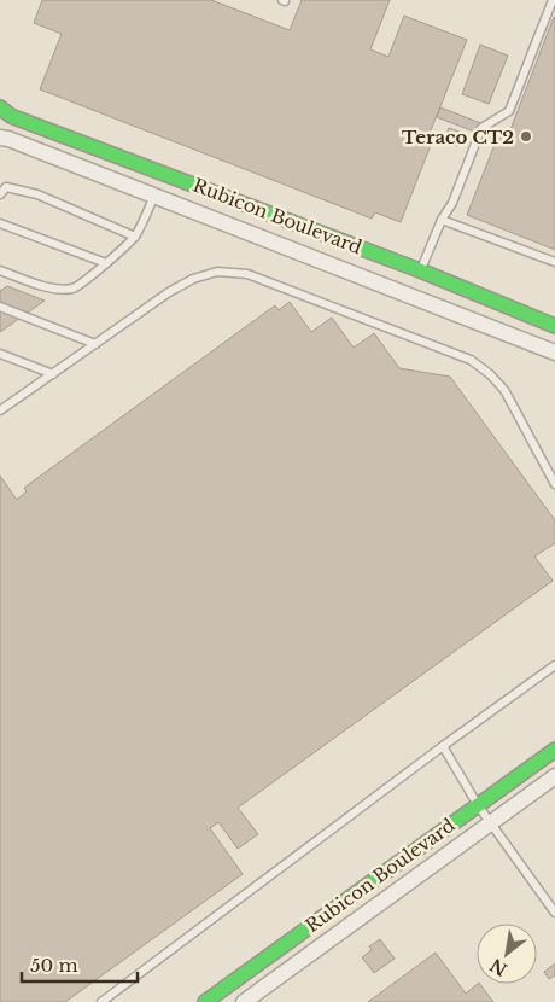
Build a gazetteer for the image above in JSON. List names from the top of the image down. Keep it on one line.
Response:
{"streets":{"street":["Rubicon Boulevard"]},"places":["Teraco CT2"],"scale_bar":"50 m","north":"bottom left"}
